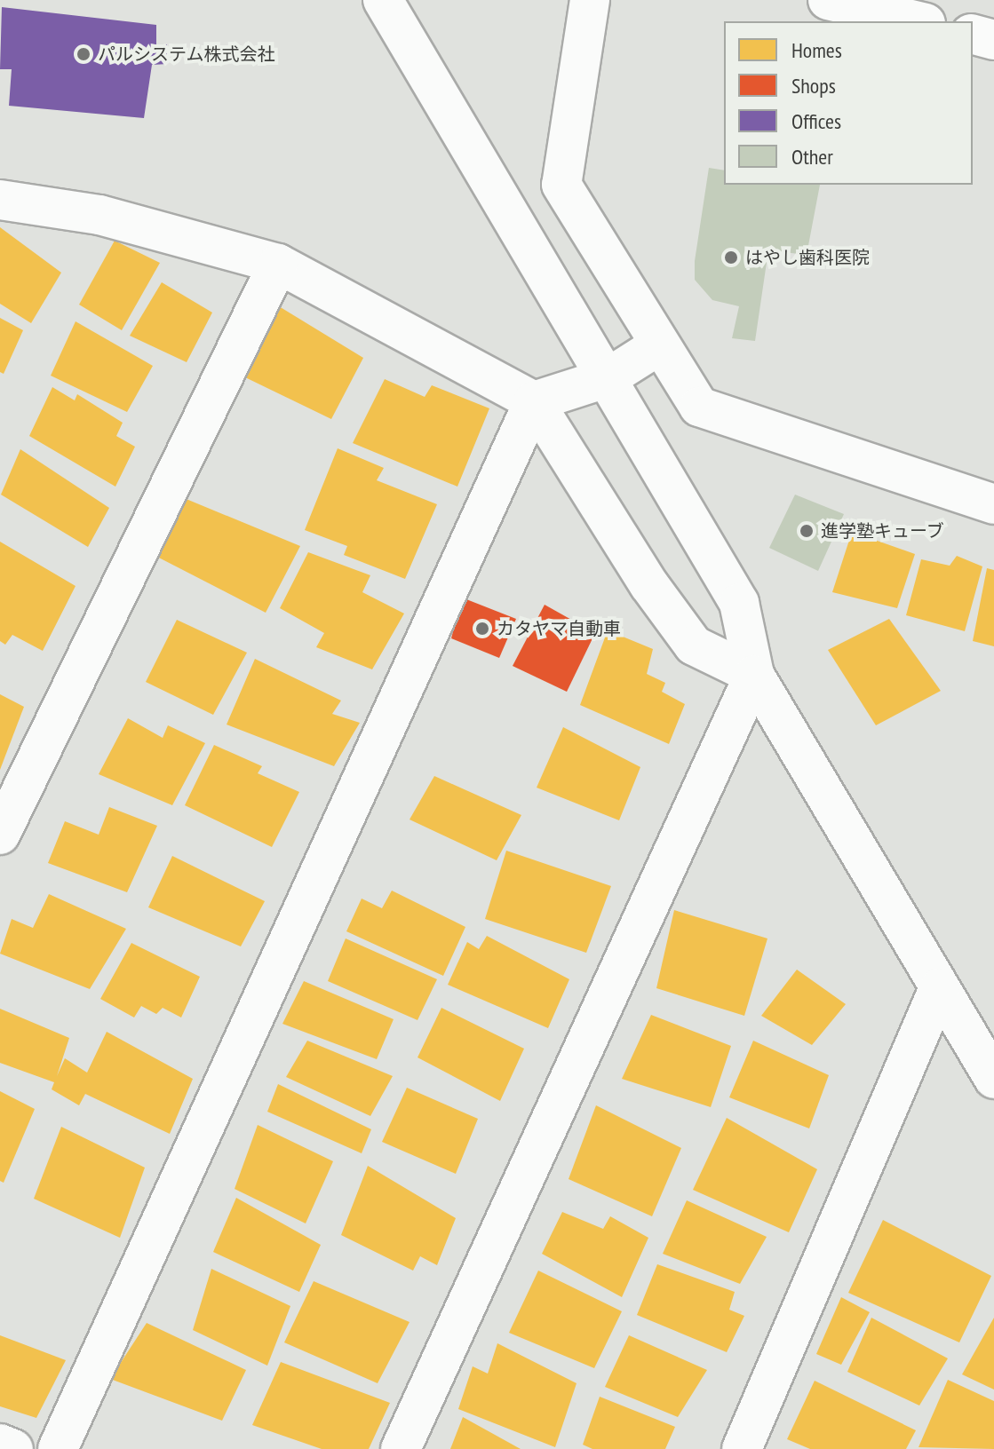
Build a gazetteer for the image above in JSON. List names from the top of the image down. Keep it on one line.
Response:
{"places":["パルシステム株式会社","はやし歯科医院","進学塾キューブ","カタヤマ自動車"],"legend":["Homes","Shops","Offices","Other"]}
